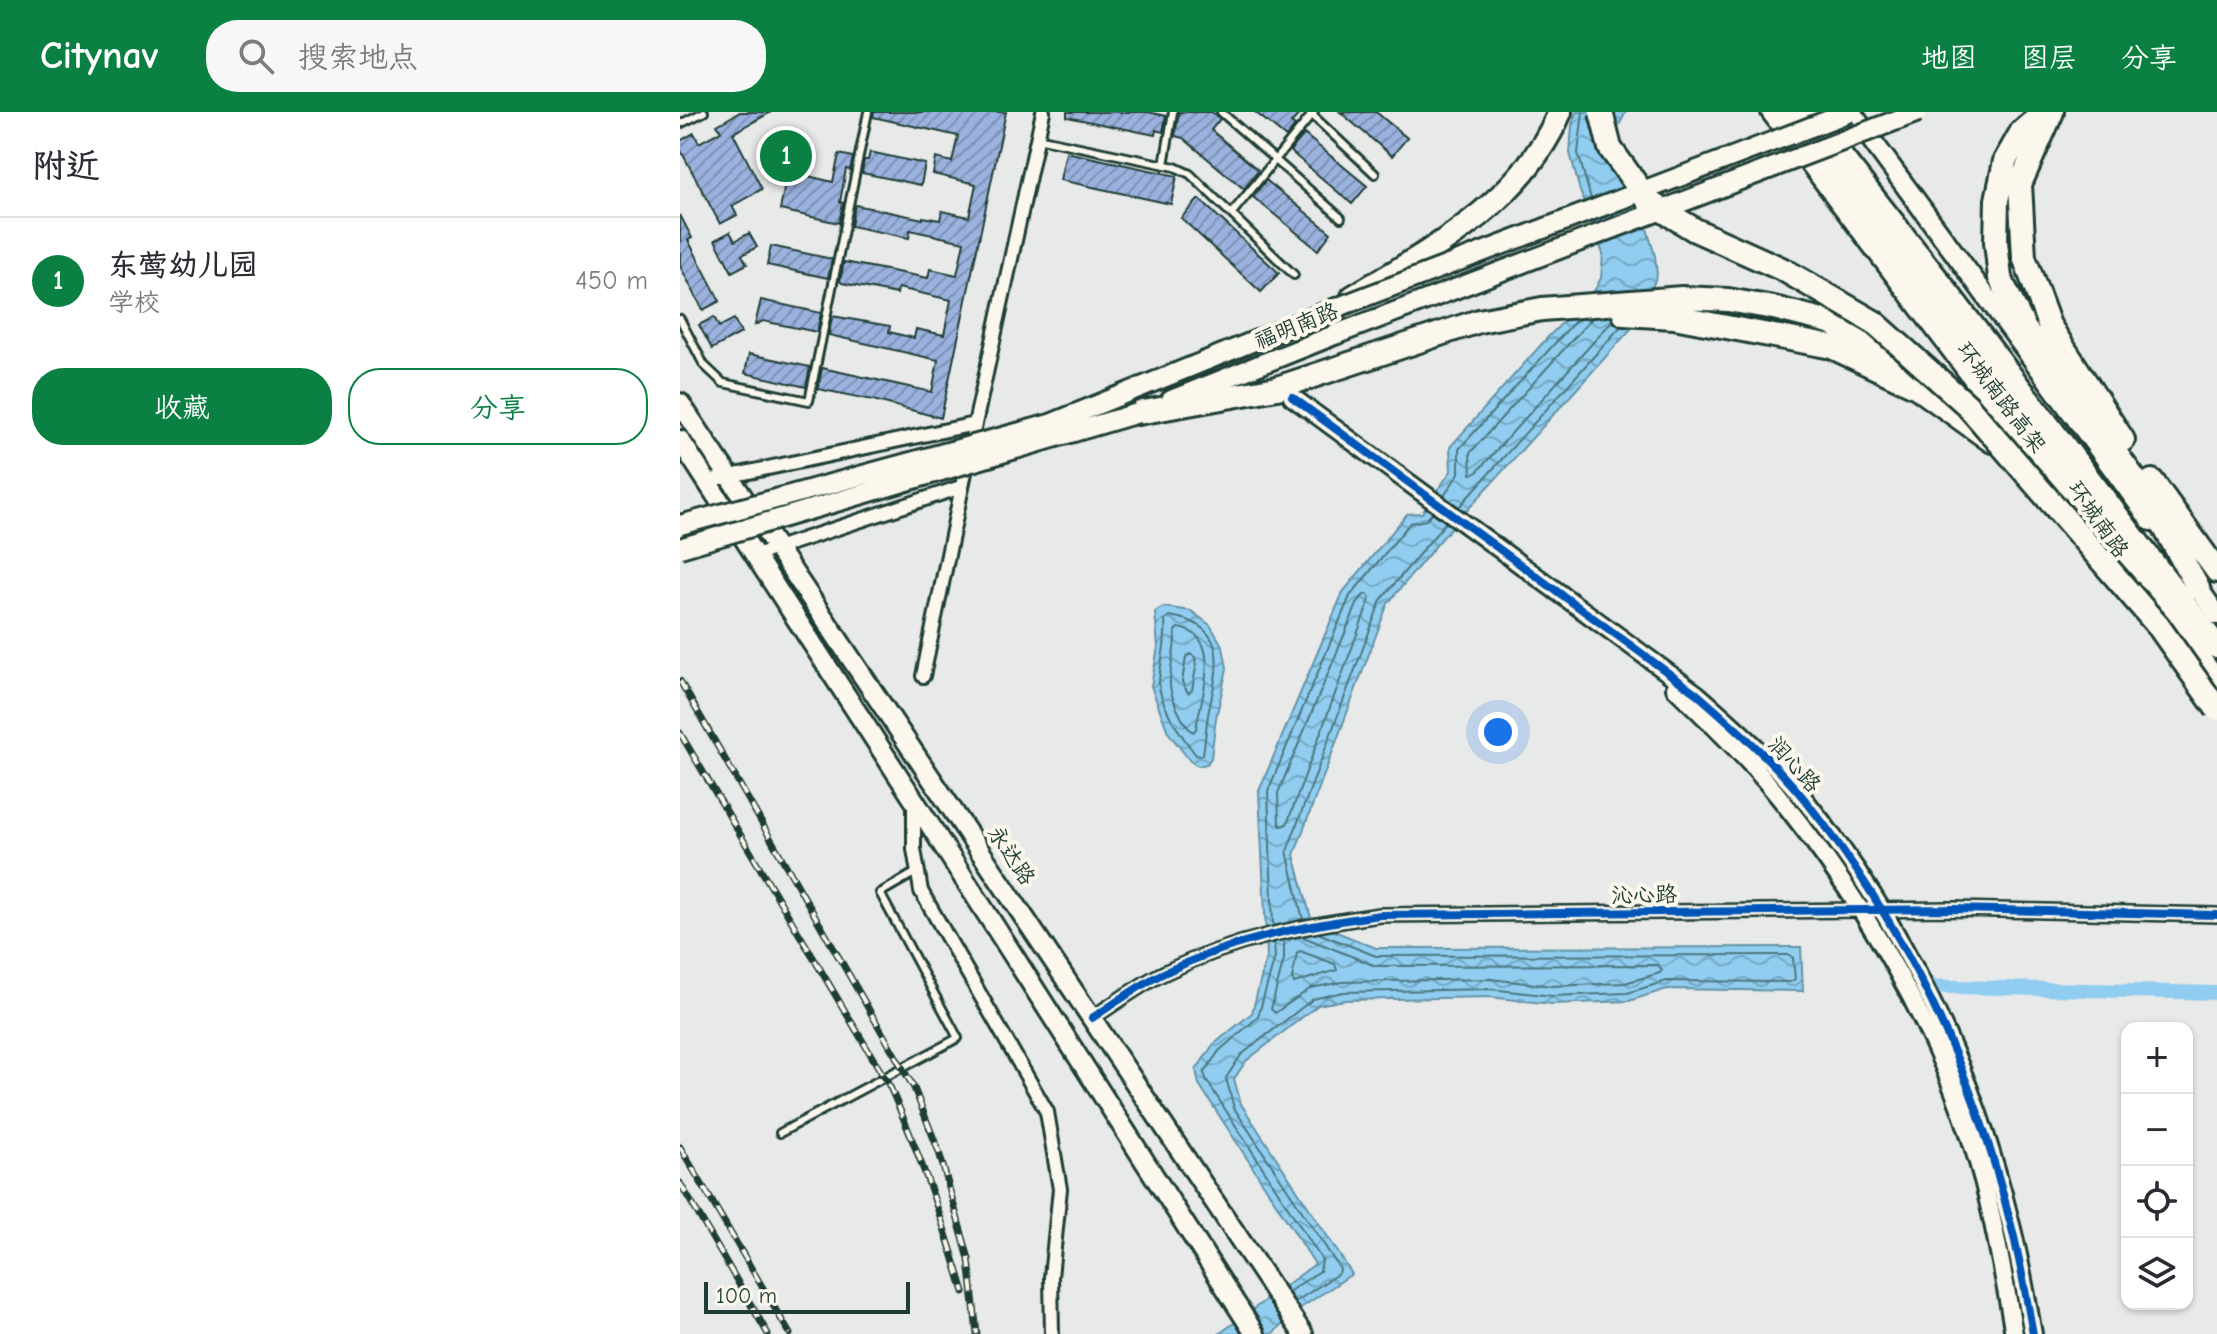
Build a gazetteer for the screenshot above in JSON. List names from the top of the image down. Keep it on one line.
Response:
{"streets":{"highway":["环城南路高架"],"main road":["福明南路","环城南路","永达路"],"street":["润心路","沁心路"]},"crossings":[["福明南路","环城南路"],["润心路","沁心路"],["永达路","沁心路"]],"scale_bar":"100 m","page":{"header":"Citynav","search":"搜索地点","nav":["地图","图层","分享"],"heading":"附近","pins":"1","list":[{"mark":"1","name":"东莺幼儿园","note":"学校","value":"450 m"}],"buttons":["收藏","分享"],"map_buttons":["+","−"],"scale":"100 m"}}
